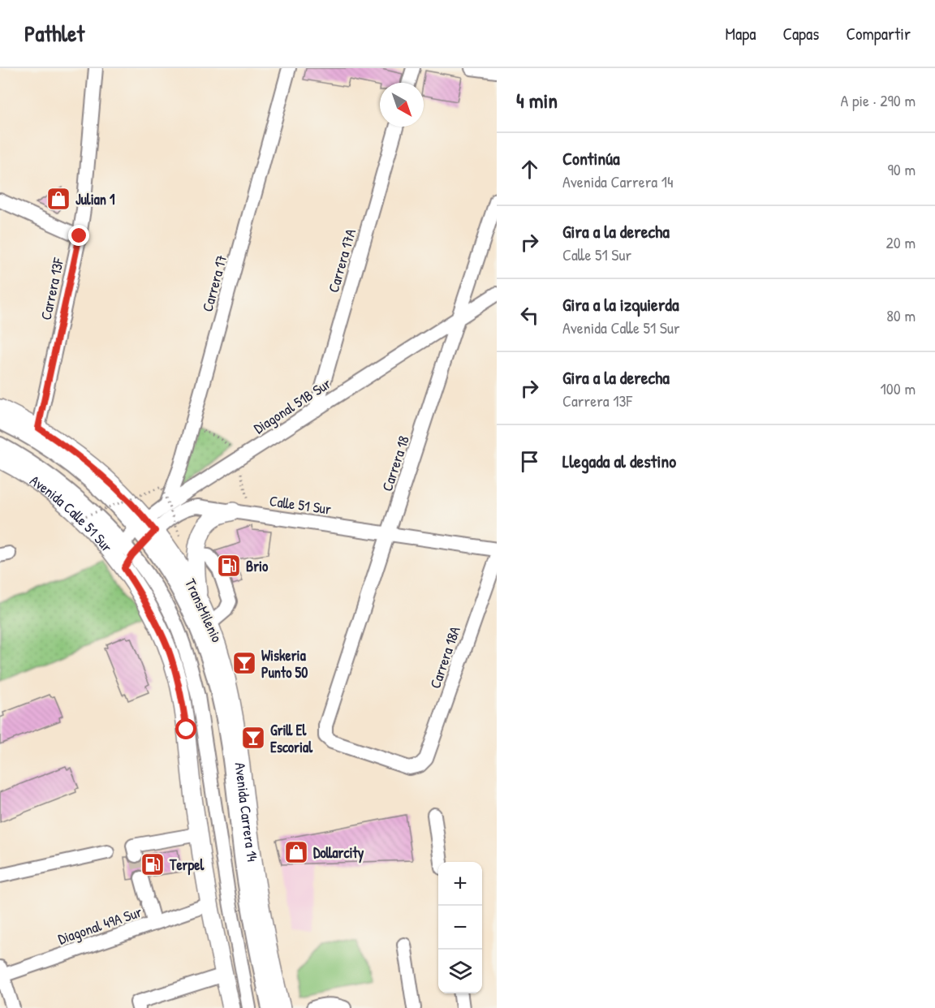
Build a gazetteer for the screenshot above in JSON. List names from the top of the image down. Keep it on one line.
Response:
{"streets":{"main road":["Avenida Calle 51 Sur","Avenida Carrera 14"],"street":["Carrera 17A","Carrera 17","Carrera 13F","Diagonal 51B Sur","Carrera 18","Calle 51 Sur","TransMilenio","Carrera 18A","Diagonal 49A Sur"]},"crossings":[["Carrera 17A","Diagonal 51B Sur"],["Carrera 17","Diagonal 51B Sur"],["Diagonal 51B Sur","Carrera 18"],["Diagonal 51B Sur","Calle 51 Sur"],["Diagonal 51B Sur","Avenida Calle 51 Sur"],["Diagonal 51B Sur","TransMilenio"],["Diagonal 51B Sur","Avenida Carrera 14"],["Carrera 18","Calle 51 Sur"],["Carrera 18","Carrera 18A"],["Calle 51 Sur","TransMilenio"],["Calle 51 Sur","Avenida Carrera 14"],["TransMilenio","Avenida Carrera 14"]],"places":{"shop":["Julian 1","Dollarcity"],"fuel station":["Brio","Terpel"],"bar":["Wiskeria Punto 50","Grill El Escorial"]},"north":"bottom right","page":{"header":"Pathlet","nav":["Mapa","Capas","Compartir"],"heading":["4 min","A pie · 290 m"],"list":[["Continúa","Avenida Carrera 14","90 m"],["Gira a la derecha","Calle 51 Sur","20 m"],["Gira a la izquierda","Avenida Calle 51 Sur","80 m"],["Gira a la derecha","Carrera 13F","100 m"],"Llegada al destino"],"map_buttons":["+","−"]}}
